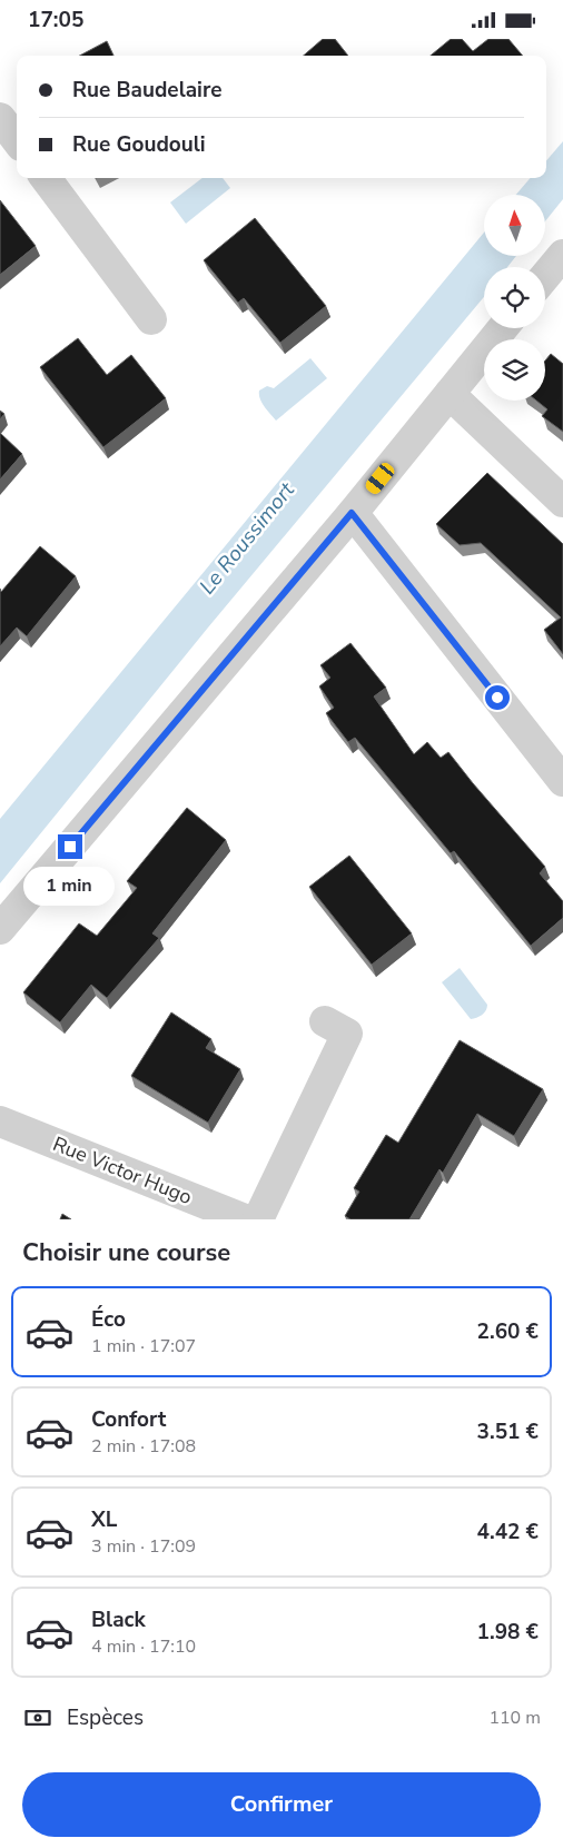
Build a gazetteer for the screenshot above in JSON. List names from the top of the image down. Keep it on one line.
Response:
{"streets":{"street":["Rue Victor Hugo"]},"water":["Le Roussimort"],"north":"top","page":{"status":"17:05","banner":["Rue Baudelaire","Rue Goudouli"],"bubble":"1 min","heading":"Choisir une course","list":[{"name":"Éco","note":"1 min · 17:07","value":"2.60 €"},{"name":"Confort","note":"2 min · 17:08","value":"3.51 €"},{"name":"XL","note":"3 min · 17:09","value":"4.42 €"},{"name":"Black","note":"4 min · 17:10","value":"1.98 €"}],"pay":["Espèces","110 m"],"buttons":"Confirmer"}}
